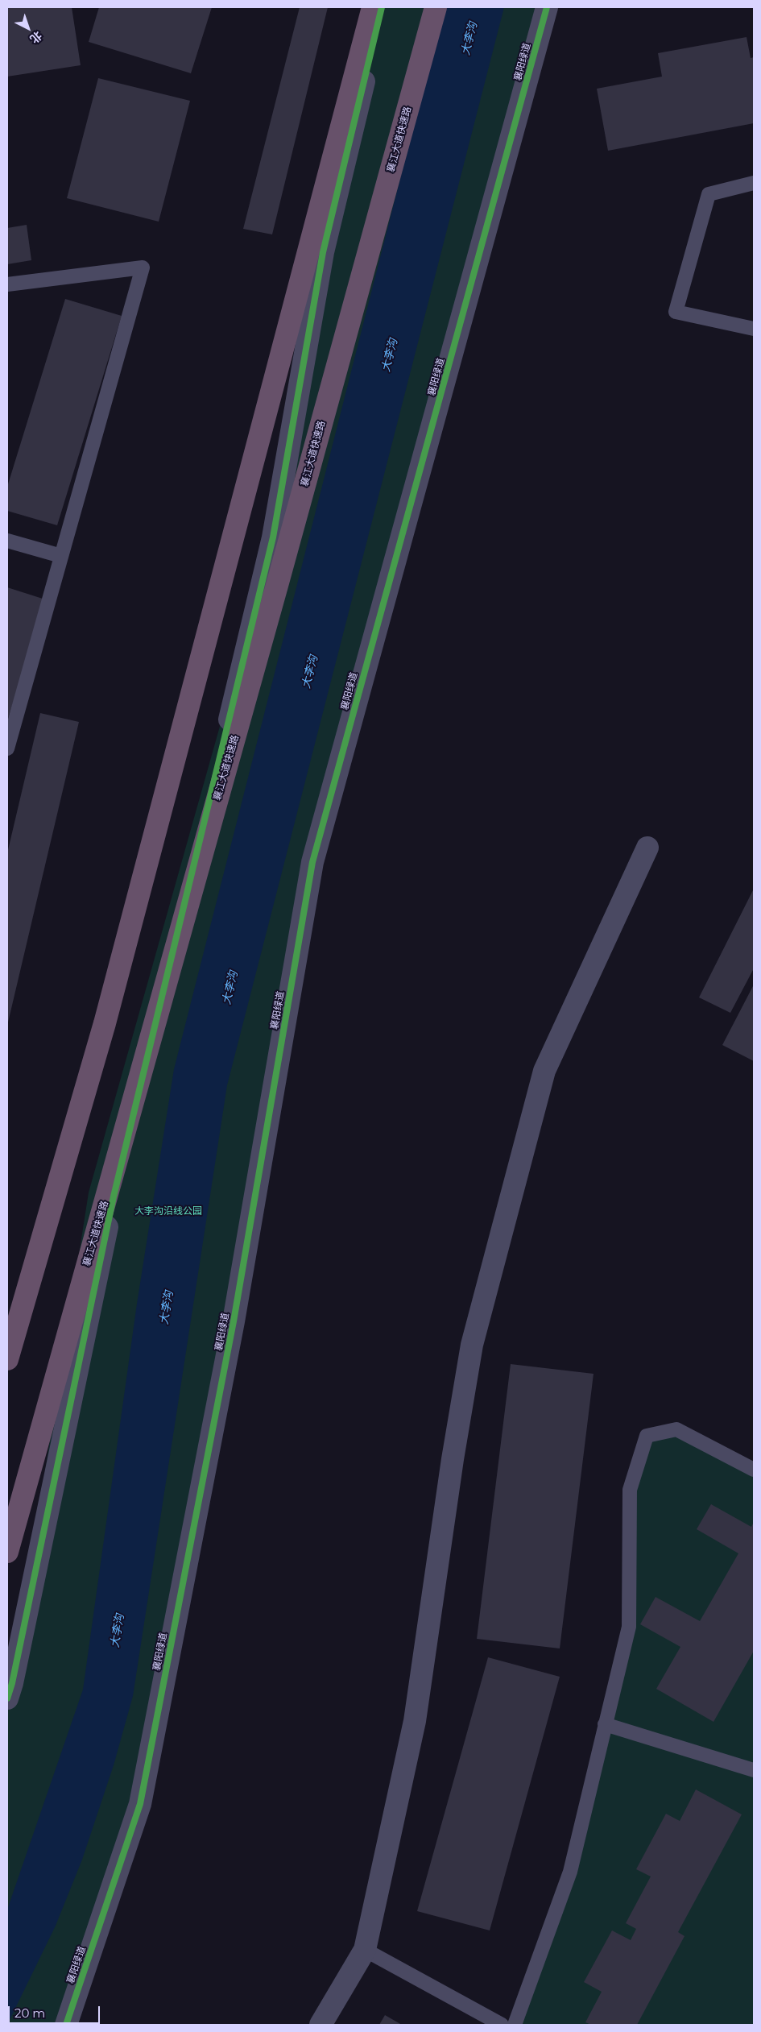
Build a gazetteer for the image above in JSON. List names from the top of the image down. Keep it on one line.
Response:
{"streets":{"highway":["襄江大道快速路"],"street":["襄阳绿道"]},"water":["大李沟"],"parks":["大李沟沿线公园"],"scale_bar":"20 m","north":"bottom right"}
